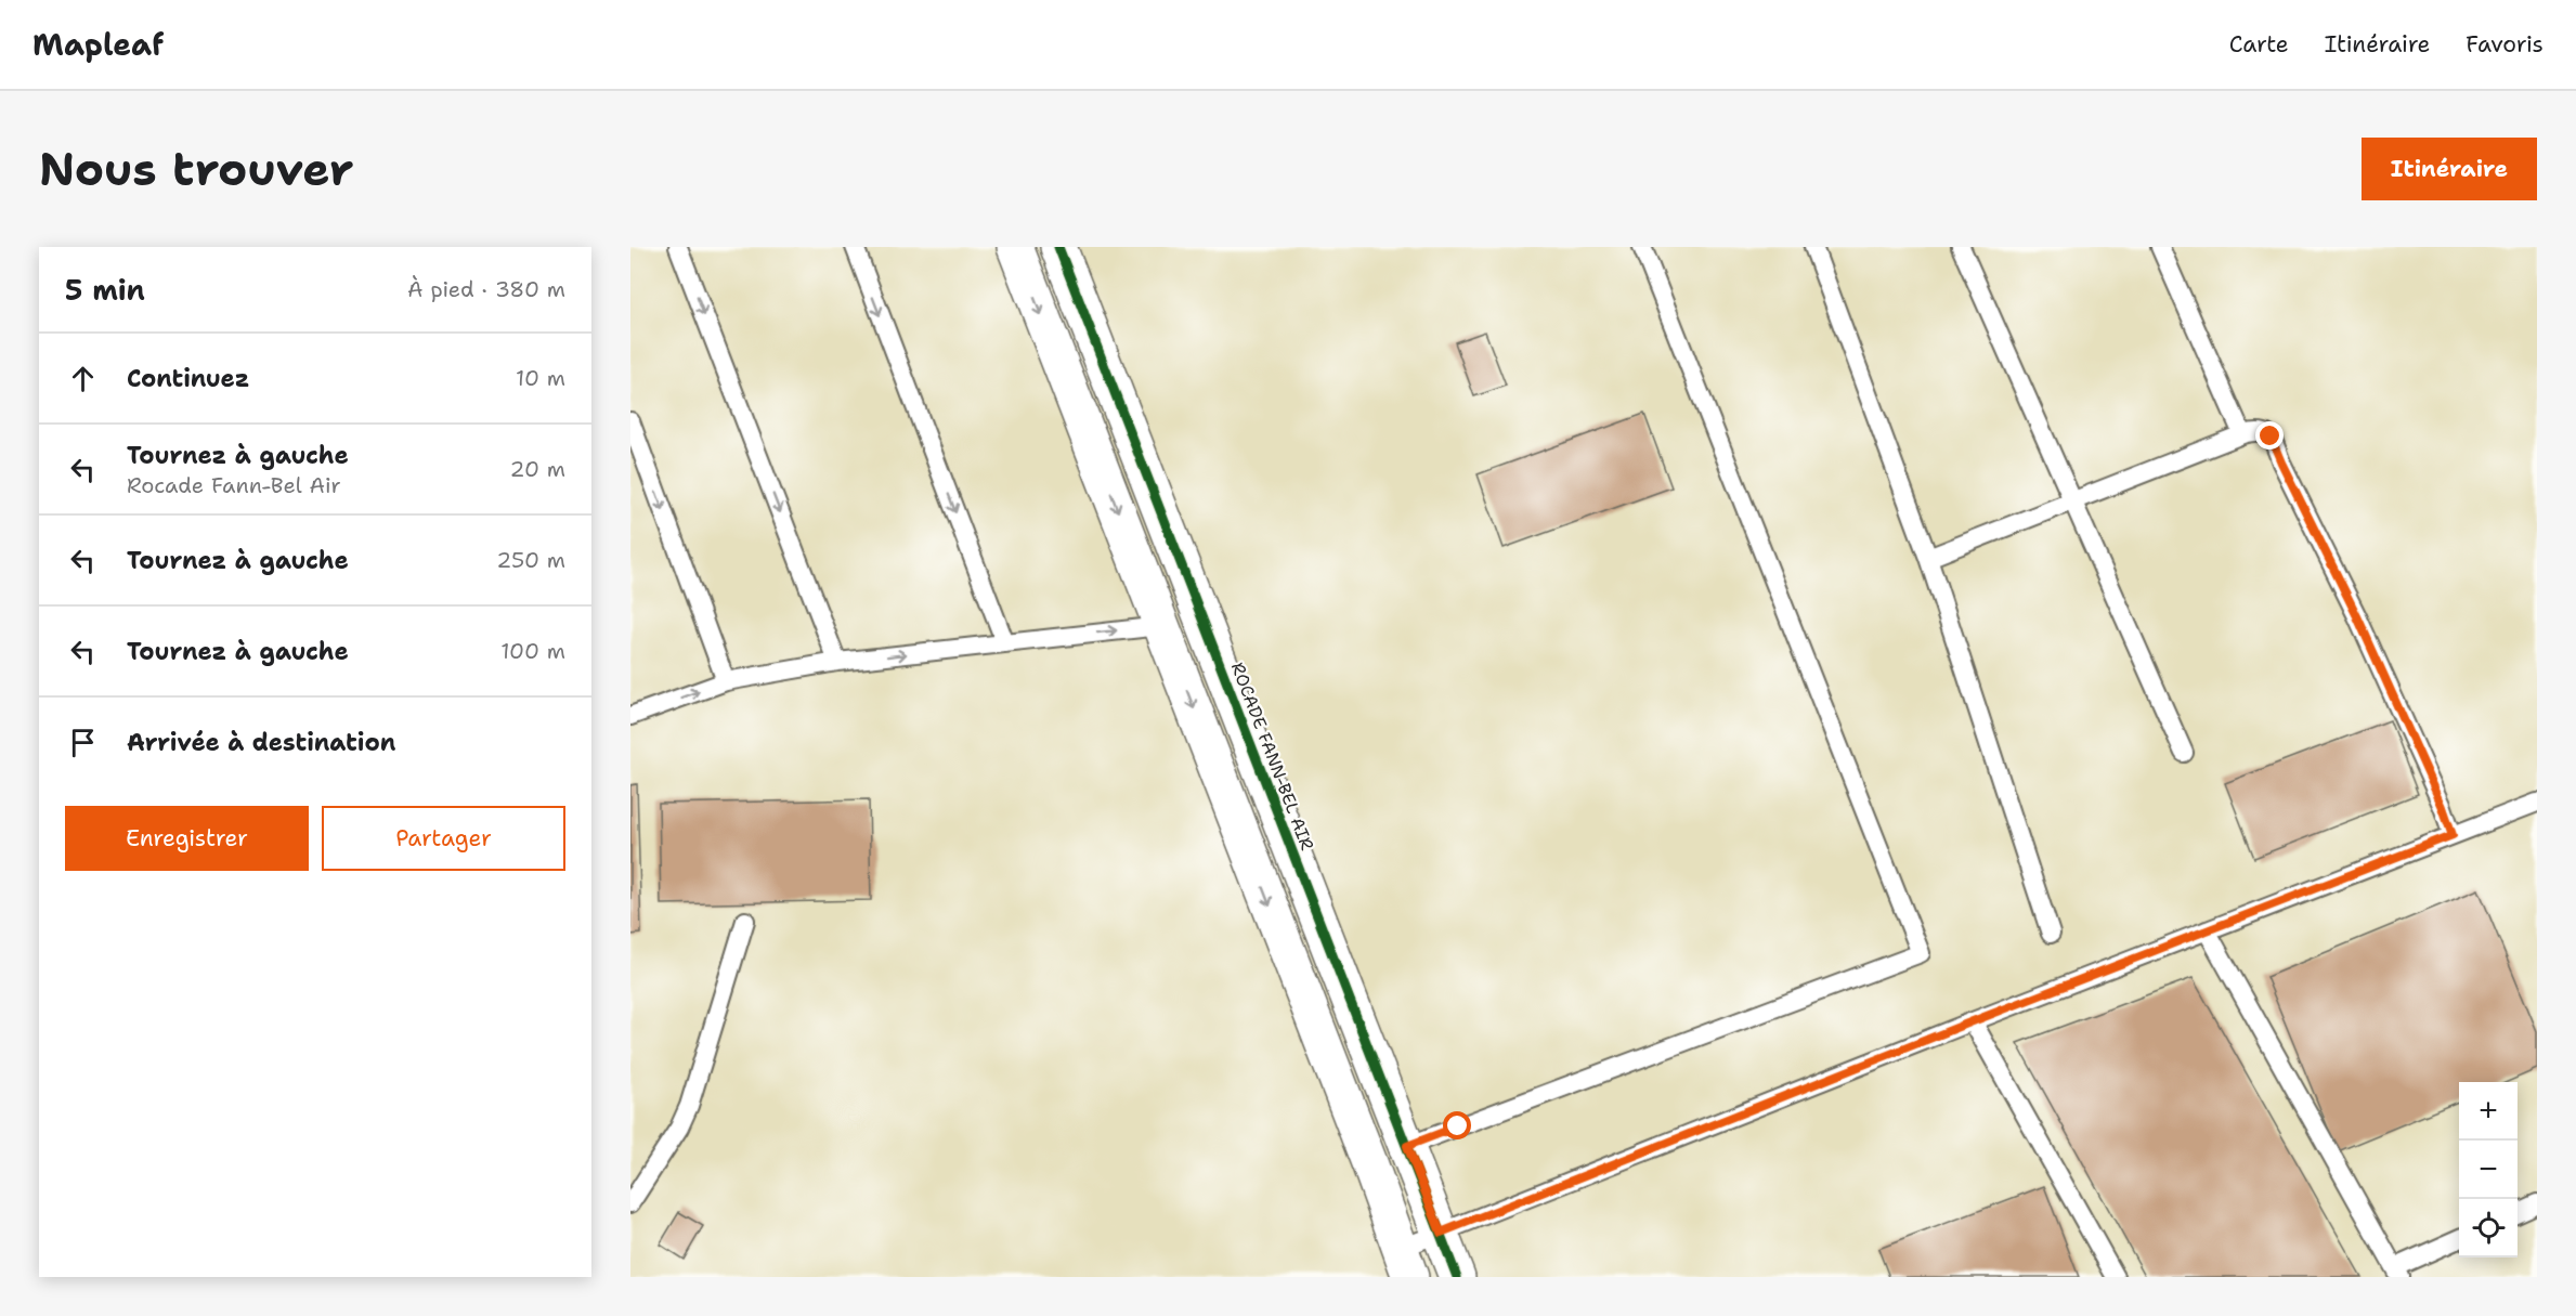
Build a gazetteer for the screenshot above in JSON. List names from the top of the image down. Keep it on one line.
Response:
{"streets":{"street":["ROCADE FANN-BEL AIR"]},"page":{"header":"Mapleaf","nav":["Carte","Itinéraire","Favoris"],"buttons":["Itinéraire",["Enregistrer","Partager"]],"title":"Nous trouver","heading":["5 min","À pied · 380 m"],"list":[["Continuez","10 m"],["Tournez à gauche","Rocade Fann-Bel Air","20 m"],["Tournez à gauche","250 m"],["Tournez à gauche","100 m"],"Arrivée à destination"],"map_buttons":["+","−"]}}
